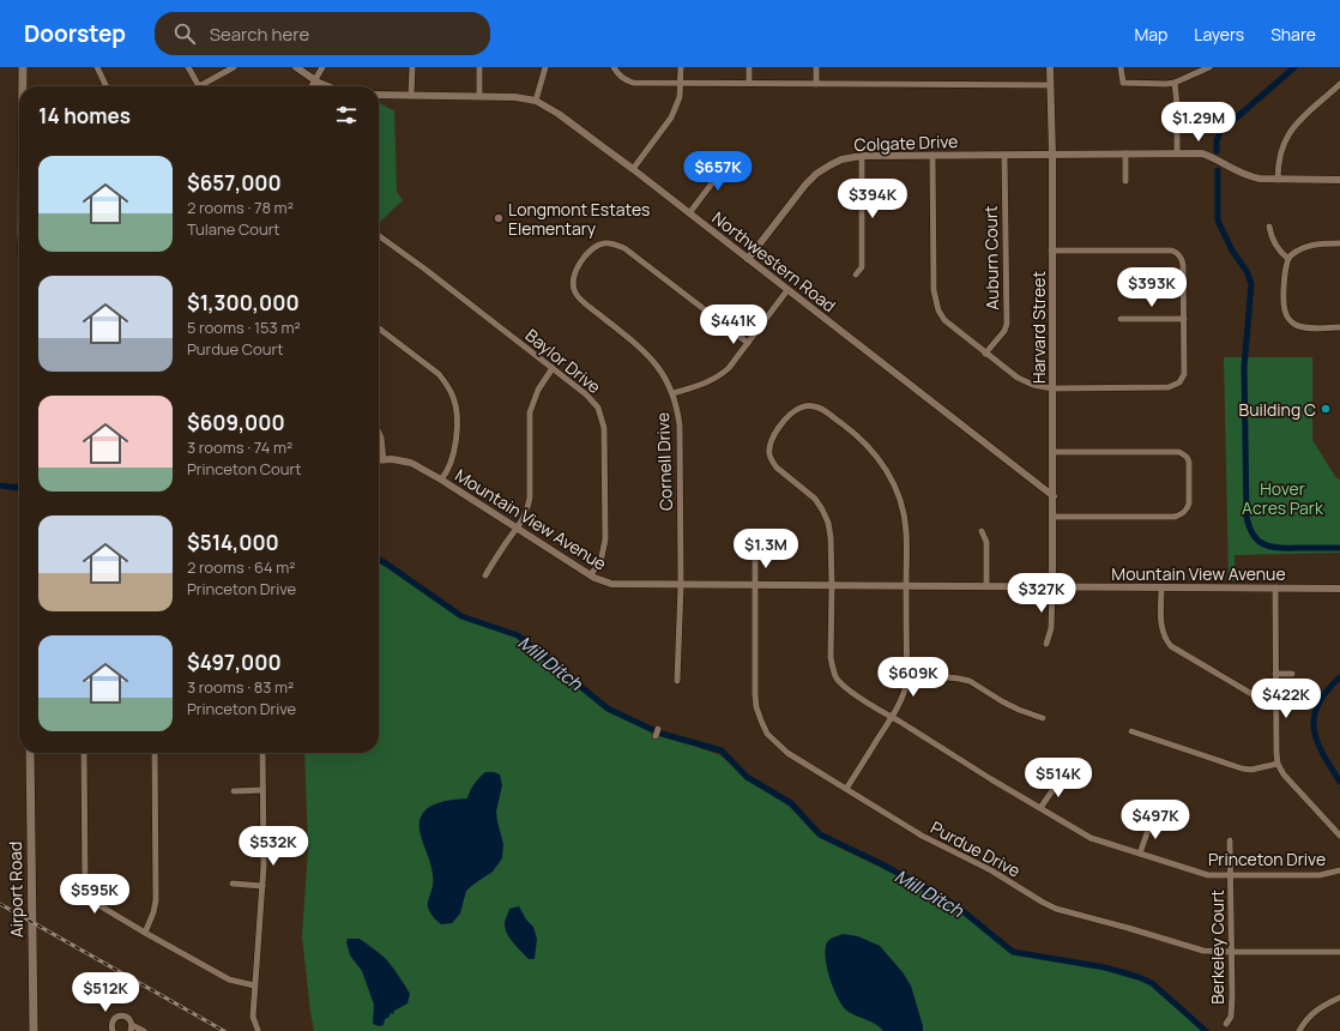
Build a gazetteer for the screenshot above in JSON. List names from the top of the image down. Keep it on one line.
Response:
{"streets":{"main road":["Airport Road"],"street":["Colgate Drive","Auburn Court","Northwestern Road","Harvard Street","Baylor Drive","Cornell Drive","Mountain View Avenue","Purdue Drive","Princeton Drive","Berkeley Court"]},"crossings":[["Colgate Drive","Auburn Court"],["Colgate Drive","Northwestern Road"],["Colgate Drive","Harvard Street"],["Northwestern Road","Harvard Street"],["Harvard Street","Mountain View Avenue"],["Baylor Drive","Mountain View Avenue"],["Cornell Drive","Mountain View Avenue"],["Mountain View Avenue","Purdue Drive"],["Mountain View Avenue","Princeton Drive"],["Purdue Drive","Princeton Drive"],["Purdue Drive","Berkeley Court"],["Princeton Drive","Berkeley Court"]],"water":["Mill Ditch"],"parks":["Hover Acres Park"],"places":["Longmont Estates Elementary","Building C"],"page":{"header":"Doorstep","search":"Search here","nav":["Map","Layers","Share"],"heading":"14 homes","price":["$1.29M","$657K","$394K","$393K","$441K","$1.3M","$327K","$609K","$422K","$514K","$497K","$532K","$595K","$512K"],"list":[{"name":"$657,000","note":"2 rooms · 78 m² · Tulane Court"},{"name":"$1,300,000","note":"5 rooms · 153 m² · Purdue Court"},{"name":"$609,000","note":"3 rooms · 74 m² · Princeton Court"},{"name":"$514,000","note":"2 rooms · 64 m² · Princeton Drive"},{"name":"$497,000","note":"3 rooms · 83 m² · Princeton Drive"}]}}
